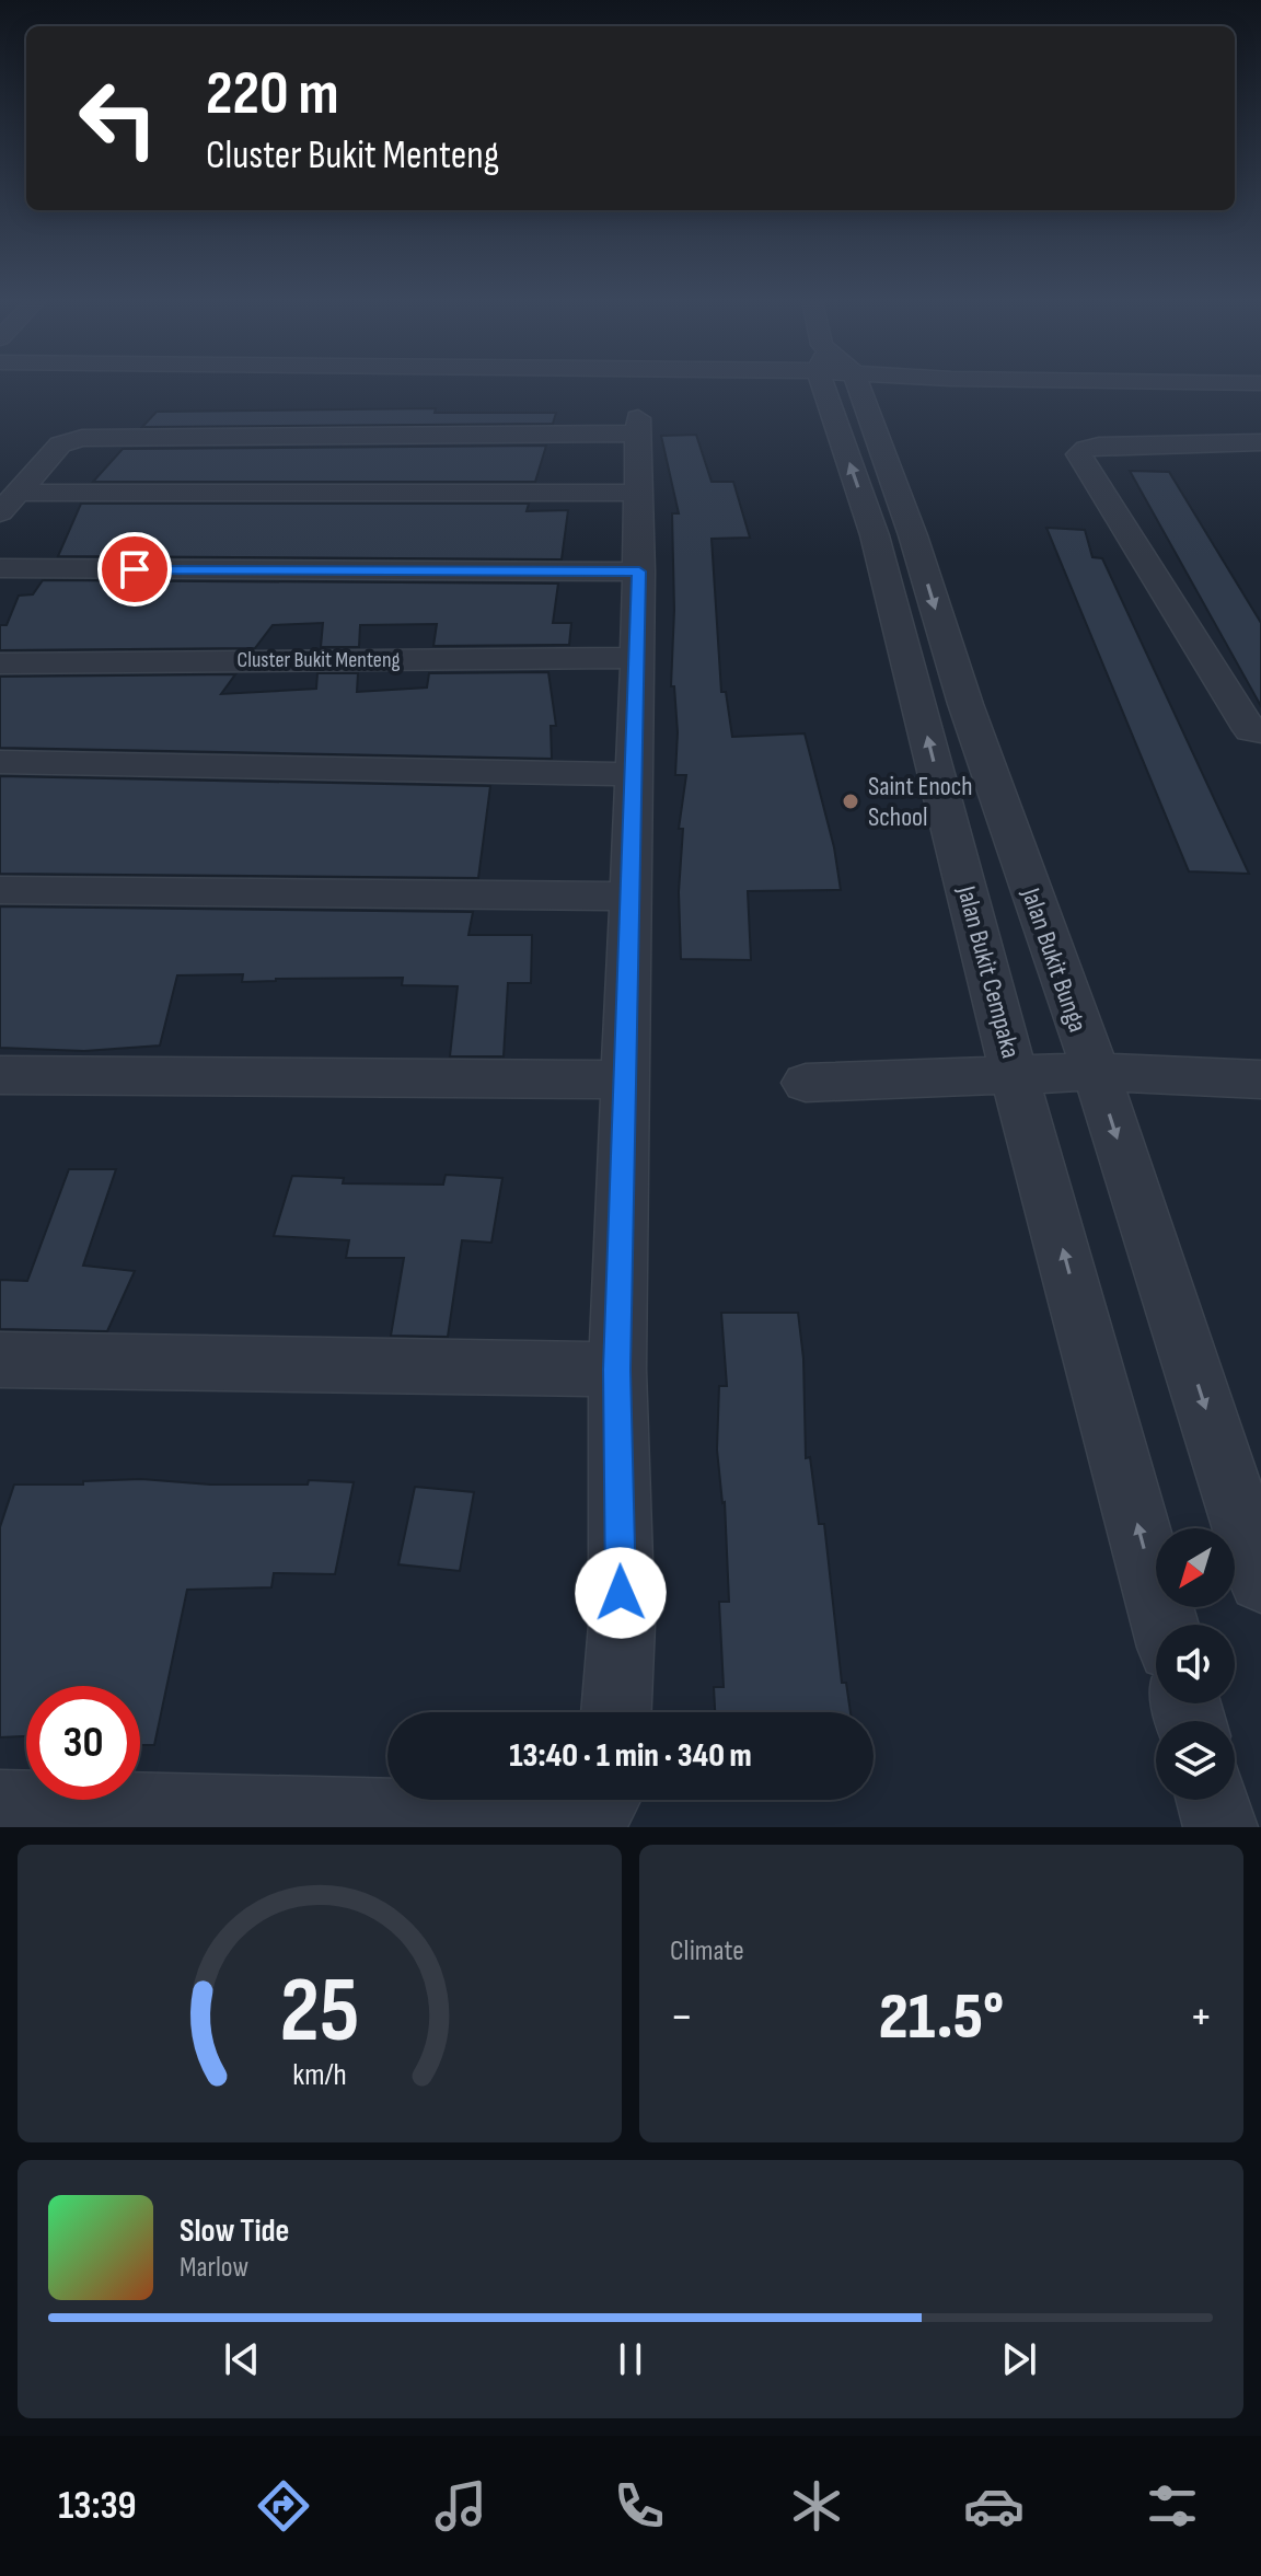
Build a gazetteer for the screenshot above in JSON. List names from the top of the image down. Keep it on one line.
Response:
{"streets":{"street":["Cluster Bukit Menteng","Jalan Bukit Bunga","Jalan Bukit Cempaka"]},"crossings":[["Jalan Bukit Bunga","Jalan Bukit Cempaka"]],"one_way":["Jalan Bukit Bunga","Jalan Bukit Cempaka"],"places":["Saint Enoch School"],"north":"bottom left","page":{"turn":["220 m","Cluster Bukit Menteng"],"limit":"30","trip":"13:40 · 1 min · 340 m","tile":"Climate","heat":["−","21.5°","+"],"song":["Slow Tide","Marlow"],"tabs":"13:39","gauge":["25","km/h"]}}
